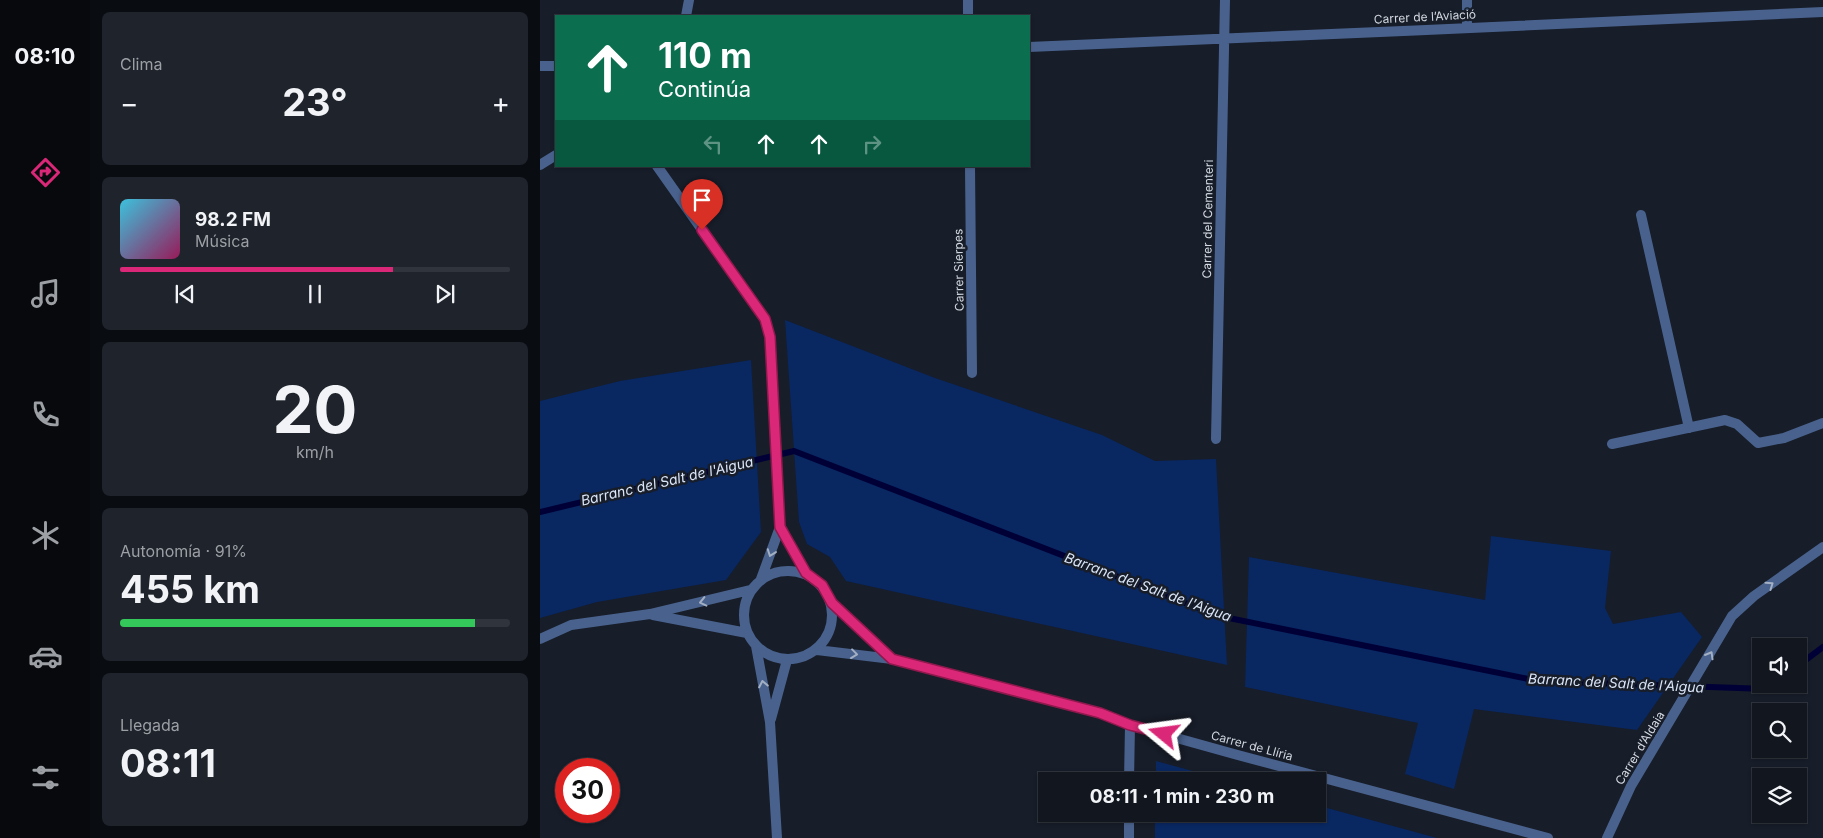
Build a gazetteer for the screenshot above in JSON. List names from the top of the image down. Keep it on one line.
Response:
{"streets":{"street":["Carrer de l’Aviació","Carrer del Cementeri","Carrer Sierpes","Carrer de Llíria","Carrer d’Aldaia"]},"crossings":[["Carrer de l’Aviació","Carrer del Cementeri"]],"one_way":["Carrer d’Aldaia"],"water":["Barranc del Salt de l'Aigua"],"page":{"tabs":"08:10","tile":["Clima",["20","km/h"],["Autonomía · 91%","455 km"],["Llegada","08:11"]],"turn":["110 m","Continúa"],"heat":["−","23°","+"],"song":["98.2 FM","Música"],"limit":"30","trip":"08:11 · 1 min · 230 m"}}
